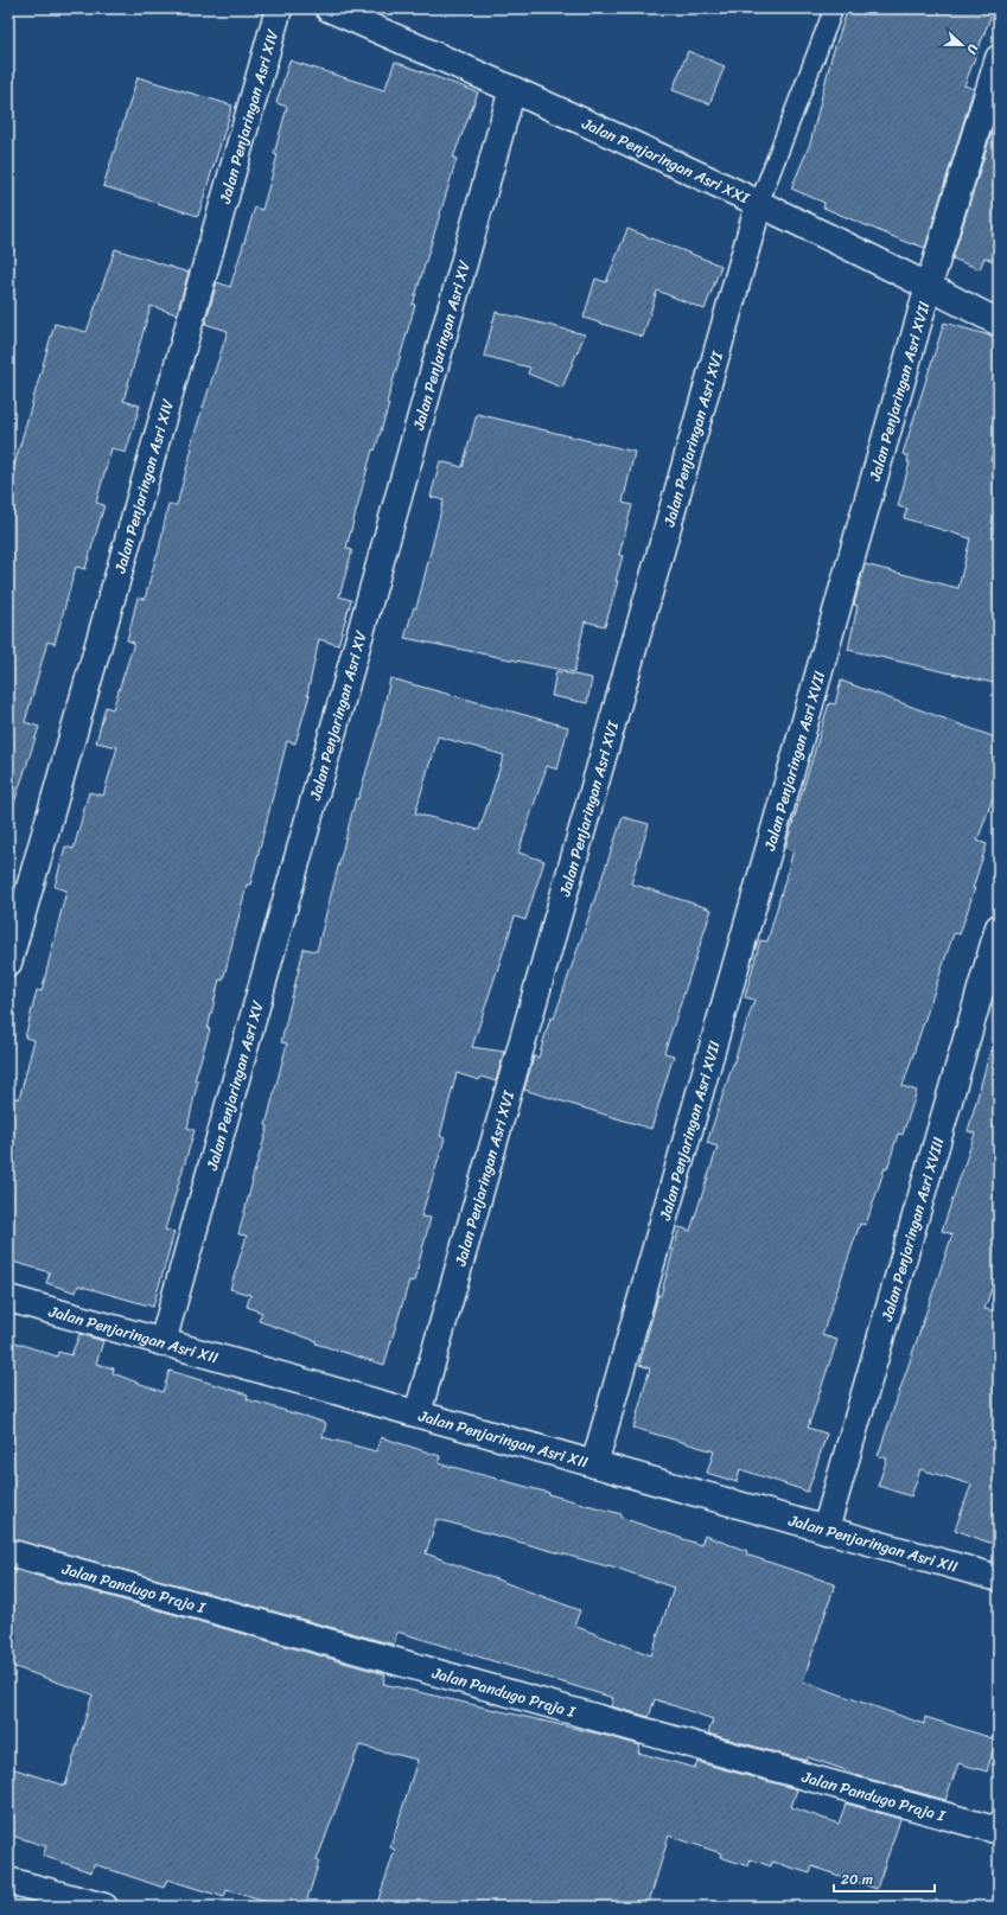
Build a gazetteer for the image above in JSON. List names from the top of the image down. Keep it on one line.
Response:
{"streets":{"street":["Jalan Penjaringan Asri XIV","Jalan Penjaringan Asri XXI","Jalan Penjaringan Asri XV","Jalan Penjaringan Asri XVII","Jalan Penjaringan Asri XVI","Jalan Penjaringan Asri XVIII","Jalan Penjaringan Asri XII","Jalan Pandugo Praja I"]},"crossings":[["Jalan Penjaringan Asri XXI","Jalan Penjaringan Asri XV"],["Jalan Penjaringan Asri XXI","Jalan Penjaringan Asri XVII"],["Jalan Penjaringan Asri XXI","Jalan Penjaringan Asri XVI"],["Jalan Penjaringan Asri XV","Jalan Penjaringan Asri XII"],["Jalan Penjaringan Asri XVII","Jalan Penjaringan Asri XII"],["Jalan Penjaringan Asri XVI","Jalan Penjaringan Asri XII"],["Jalan Penjaringan Asri XVIII","Jalan Penjaringan Asri XII"]],"scale_bar":"20 m","north":"right"}
